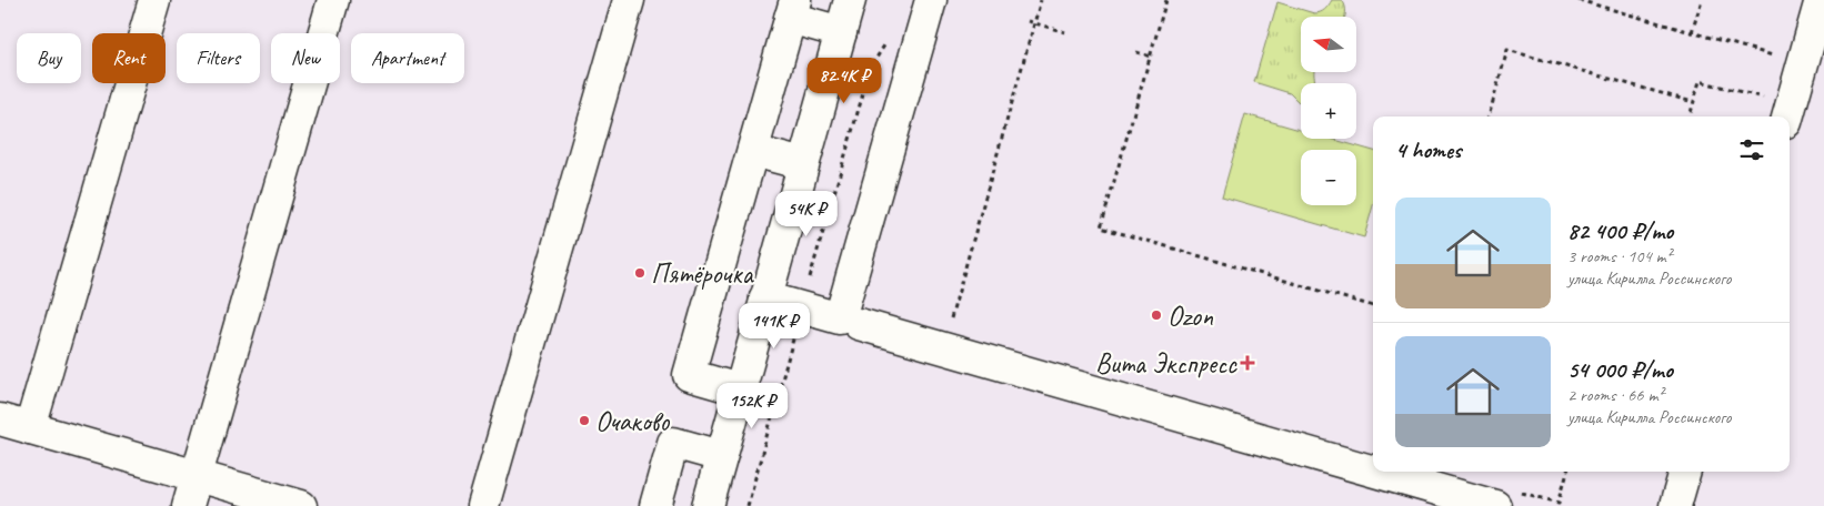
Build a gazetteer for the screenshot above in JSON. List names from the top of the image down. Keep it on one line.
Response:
{"places":{"other":["Пятёрочка","Ozon","Очаково"],"health":["Вита Экспресс"]},"north":"left","page":{"map_buttons":["+","−"],"chip":["Buy","Rent","Filters","New","Apartment"],"price":["82.4K ₽","54K ₽","141K ₽","152K ₽"],"heading":"4 homes","list":[{"name":"82 400 ₽/mo","note":"3 rooms · 104 m² · улица Кирилла Россинского"},{"name":"54 000 ₽/mo","note":"2 rooms · 66 m² · улица Кирилла Россинского"}]}}
